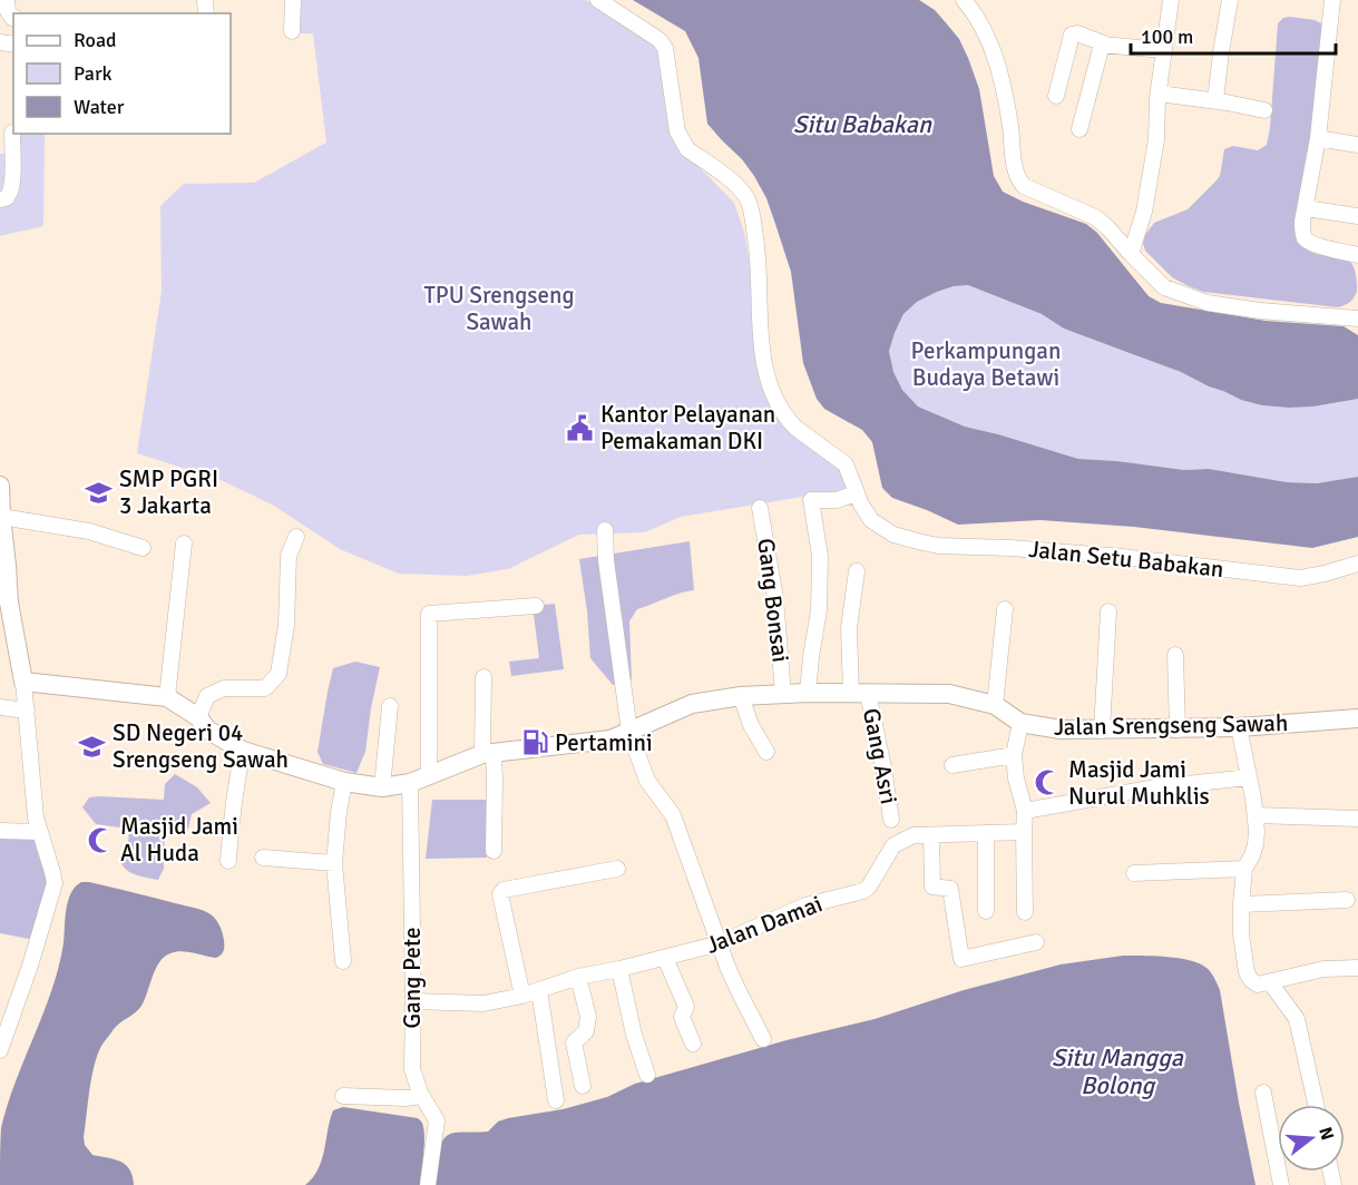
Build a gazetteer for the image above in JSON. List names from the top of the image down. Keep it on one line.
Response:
{"streets":{"street":["Jalan Setu Babakan","Gang Bonsai","Jalan Srengseng Sawah","Gang Asri","Jalan Damai","Gang Pete"]},"crossings":[["Gang Bonsai","Jalan Srengseng Sawah"],["Jalan Srengseng Sawah","Gang Asri"],["Jalan Srengseng Sawah","Gang Pete"],["Jalan Damai","Gang Pete"]],"water":["Situ Babakan","Situ Mangga Bolong"],"parks":["TPU Srengseng Sawah","Perkampungan Budaya Betawi"],"places":{"public building":["Kantor Pelayanan Pemakaman DKI"],"school or university":["SMP PGRI 3 Jakarta","SD Negeri 04 Srengseng Sawah"],"fuel station":["Pertamini"],"mosque":["Masjid Jami Nurul Muhklis","Masjid Jami Al Huda"]},"legend":["Road","Park","Water"],"scale_bar":"100 m","north":"right"}
